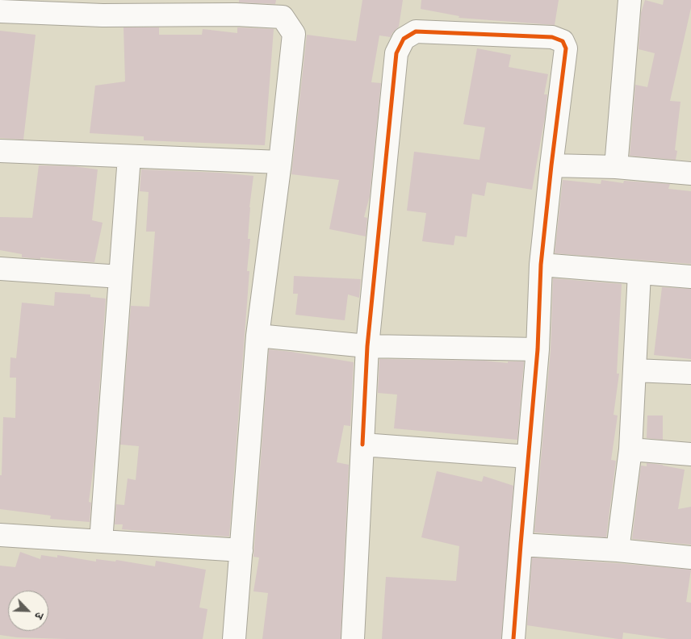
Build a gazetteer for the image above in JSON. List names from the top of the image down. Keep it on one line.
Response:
{"north":"bottom right"}
